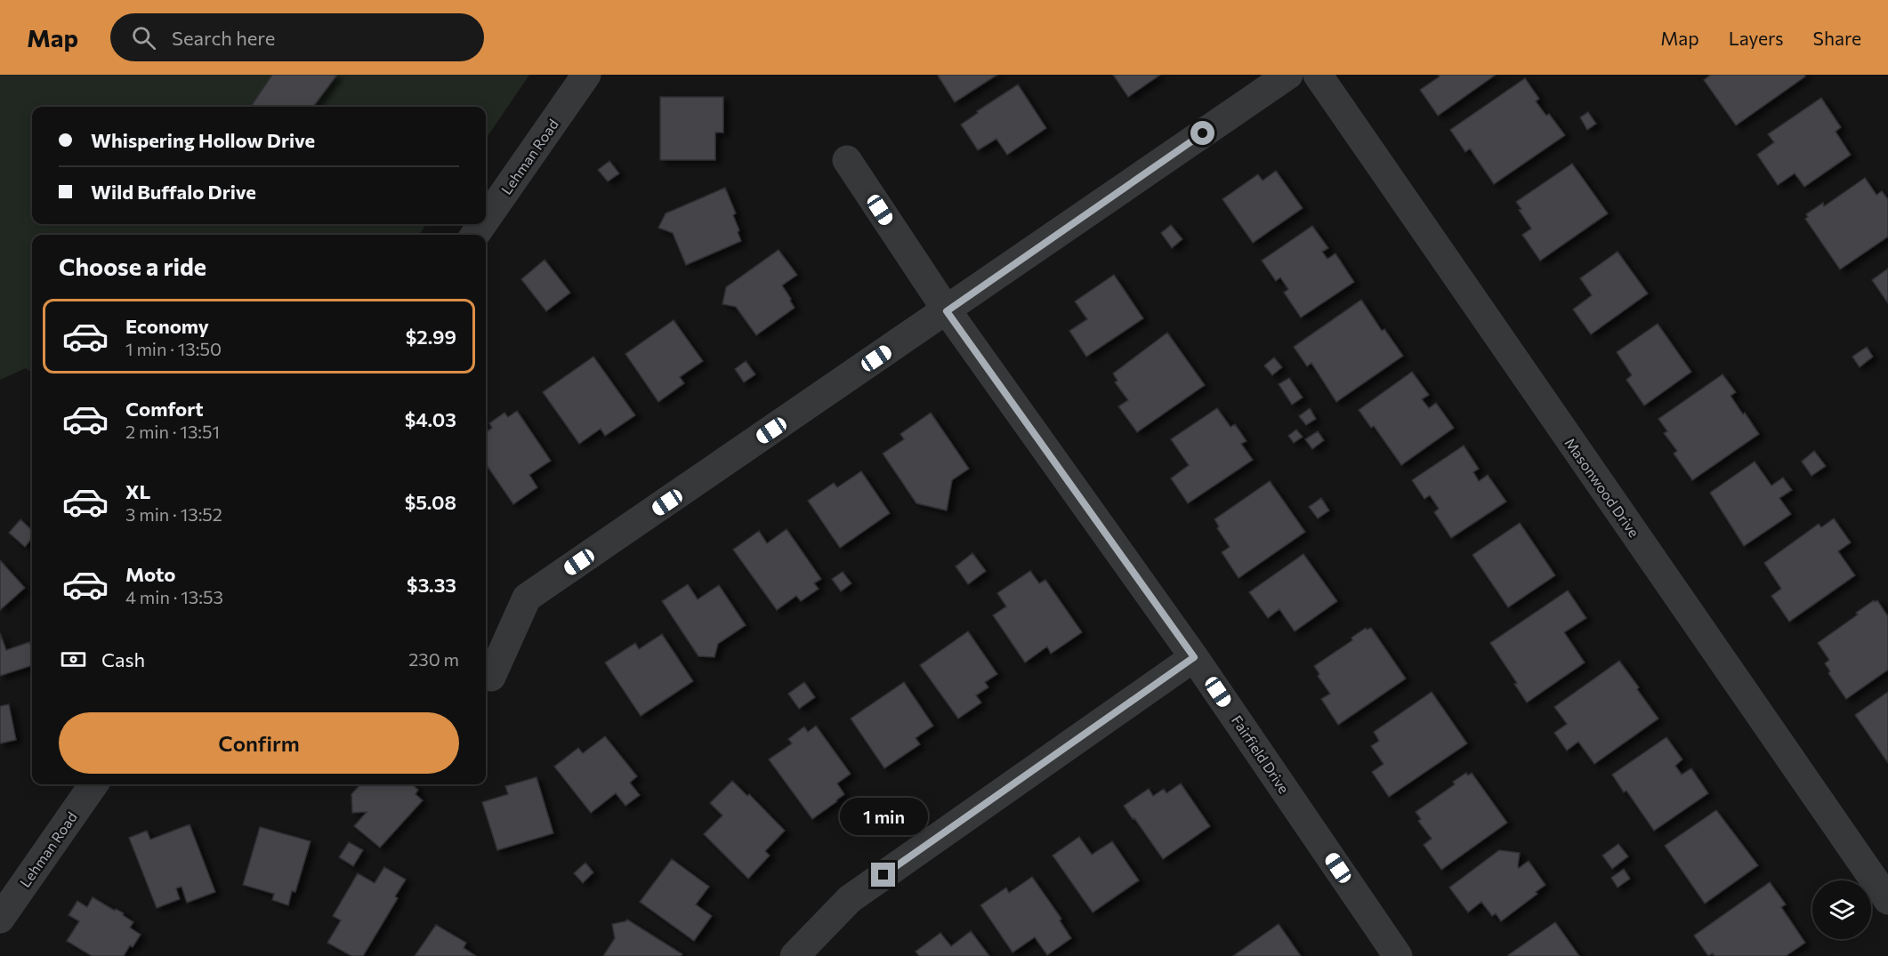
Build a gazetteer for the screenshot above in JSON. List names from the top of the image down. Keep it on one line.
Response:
{"streets":{"street":["Lehman Road","Masonwood Drive","Fairfield Drive"]},"page":{"header":"Map","search":"Search here","nav":["Map","Layers","Share"],"banner":["Whispering Hollow Drive","Wild Buffalo Drive"],"heading":"Choose a ride","list":[{"name":"Economy","note":"1 min · 13:50","value":"$2.99"},{"name":"Comfort","note":"2 min · 13:51","value":"$4.03"},{"name":"XL","note":"3 min · 13:52","value":"$5.08"},{"name":"Moto","note":"4 min · 13:53","value":"$3.33"}],"pay":["Cash","230 m"],"buttons":"Confirm","bubble":"1 min"}}
